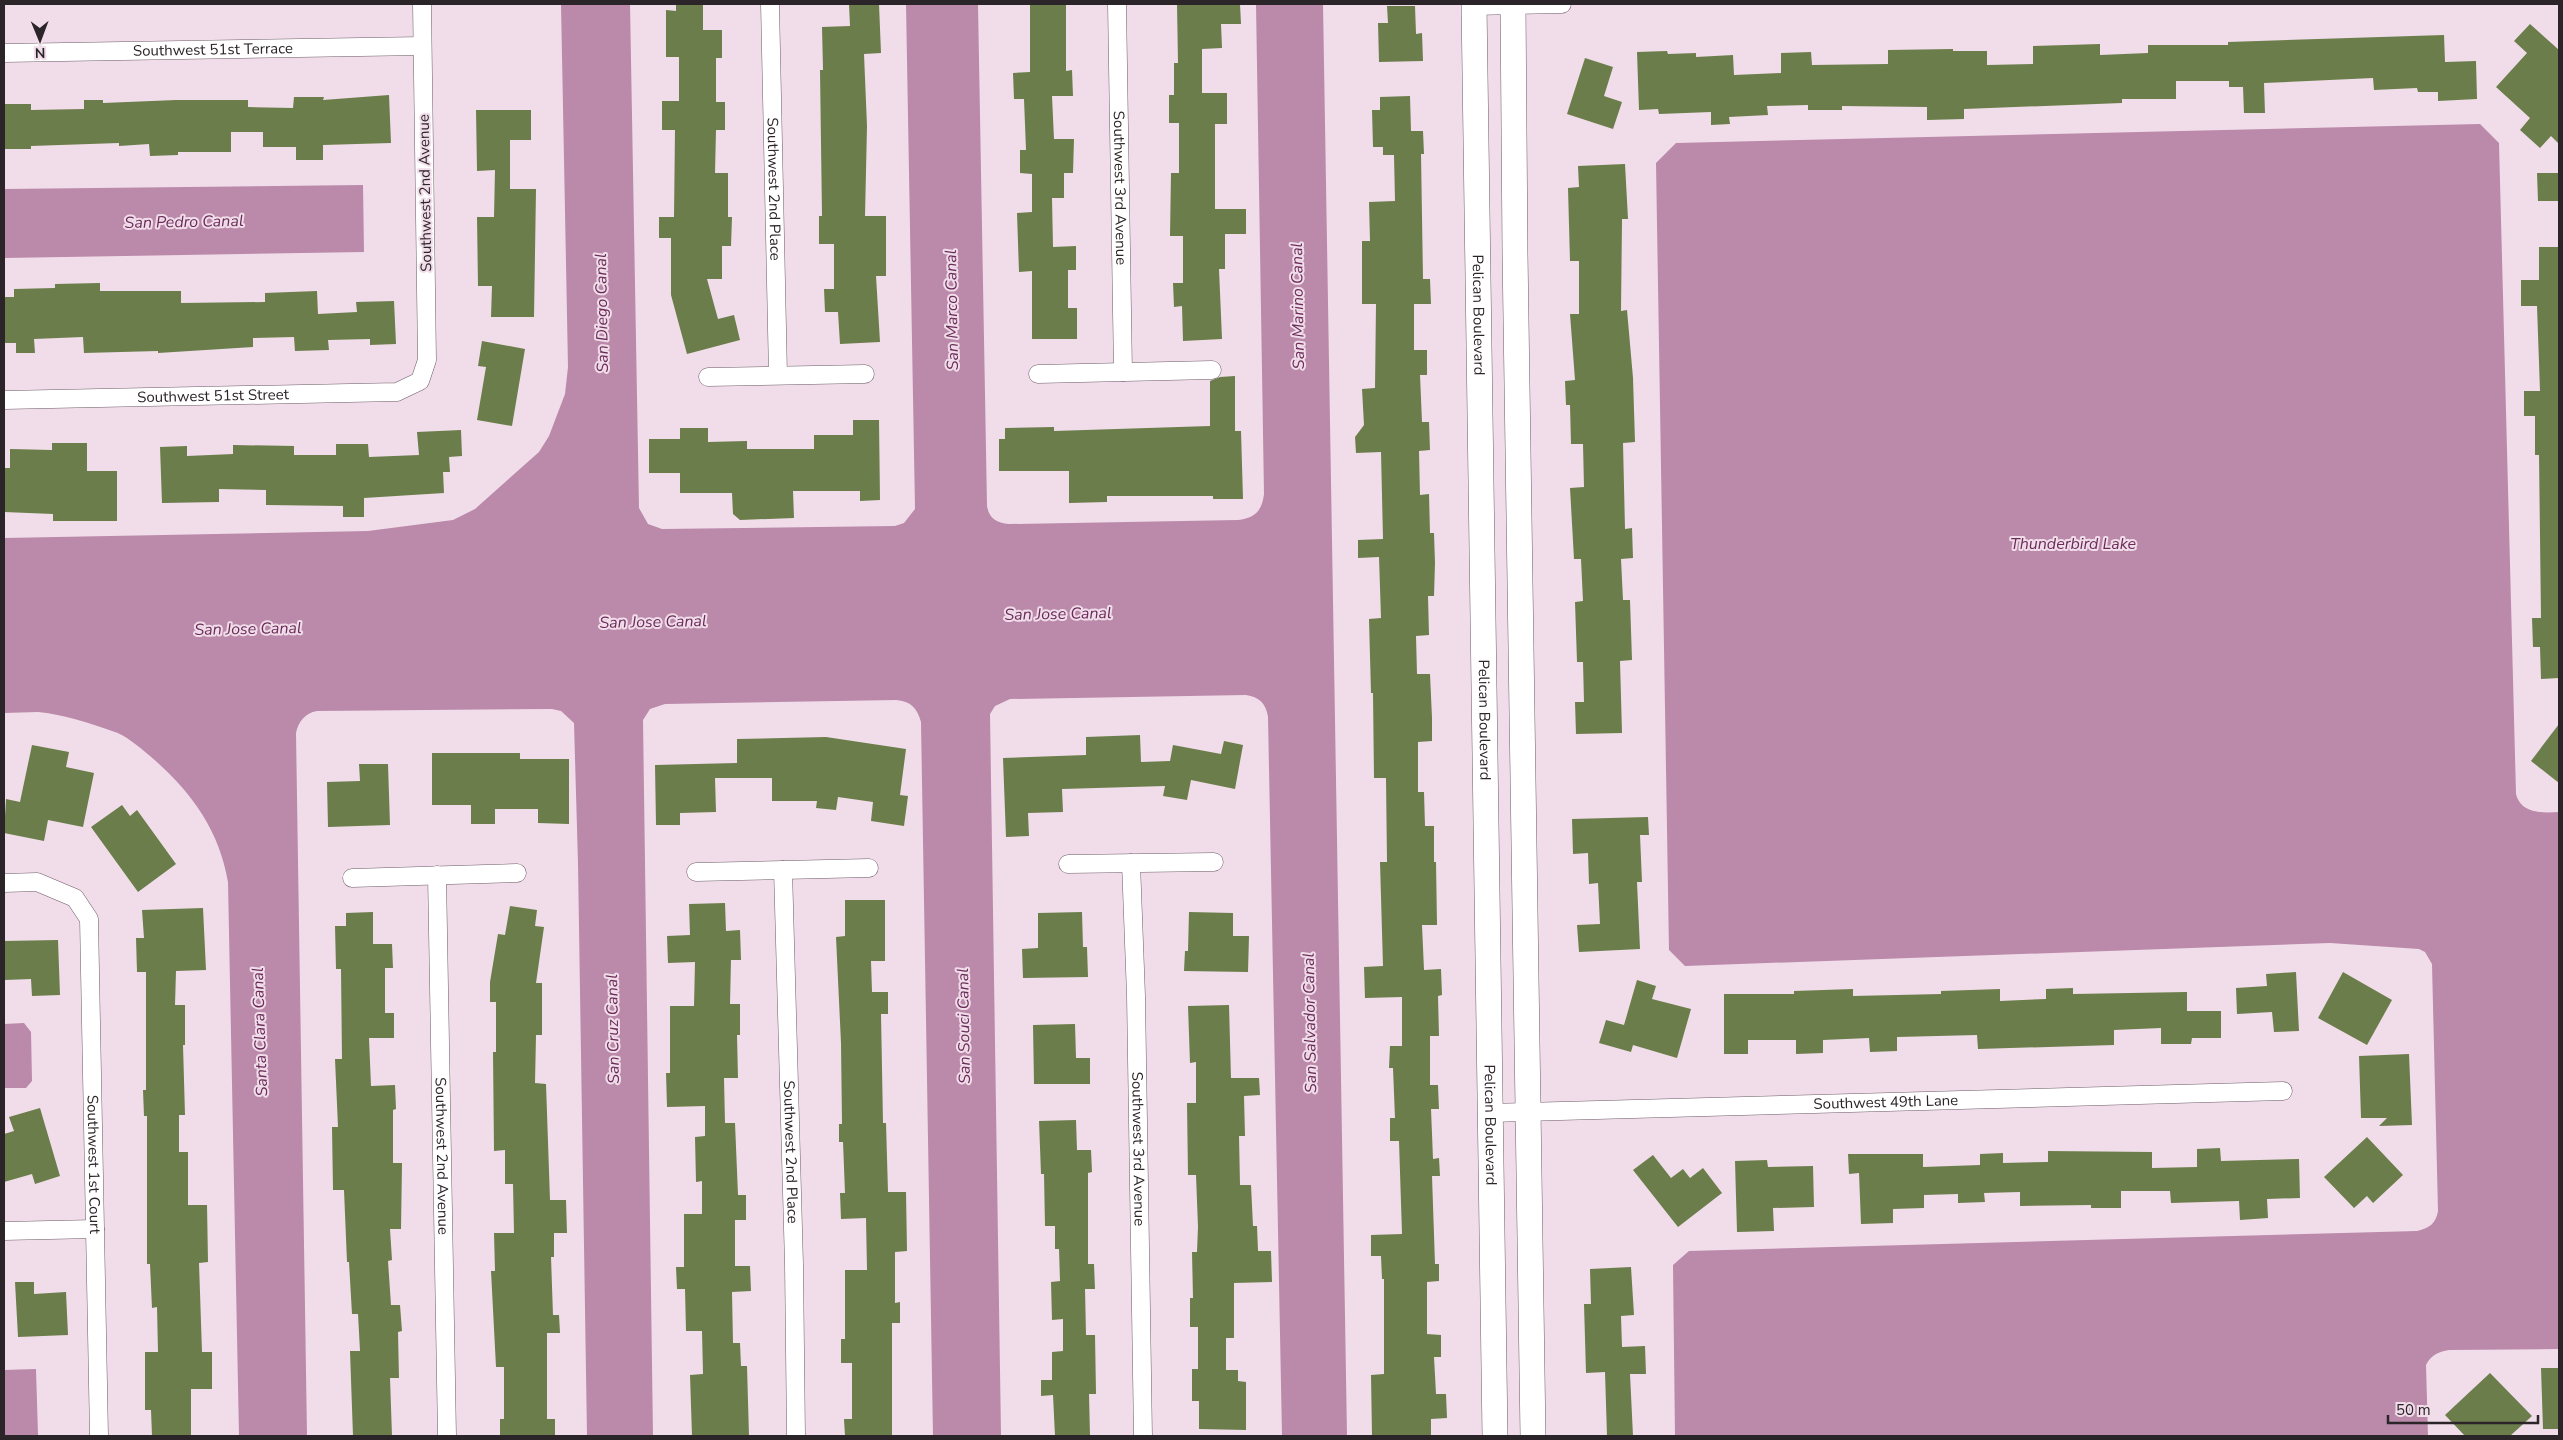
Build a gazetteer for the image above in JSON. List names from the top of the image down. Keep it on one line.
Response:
{"streets":{"street":["Southwest 51st Terrace","Southwest 3rd Avenue","Southwest 2nd Place","Southwest 2nd Avenue","Pelican Boulevard","Southwest 51st Street","Southwest 49th Lane","Southwest 1st Court"]},"crossings":[["Southwest 51st Terrace","Southwest 2nd Avenue"],["Southwest 2nd Avenue","Southwest 51st Street"],["Pelican Boulevard","Southwest 49th Lane"]],"water":["San Pedro Canal","San Marino Canal","San Marco Canal","San Diego Canal","Thunderbird Lake","San Jose Canal","San Salvador Canal","San Souci Canal","San Cruz Canal","Santa Clara Canal"],"scale_bar":"50 m","north":"bottom"}
